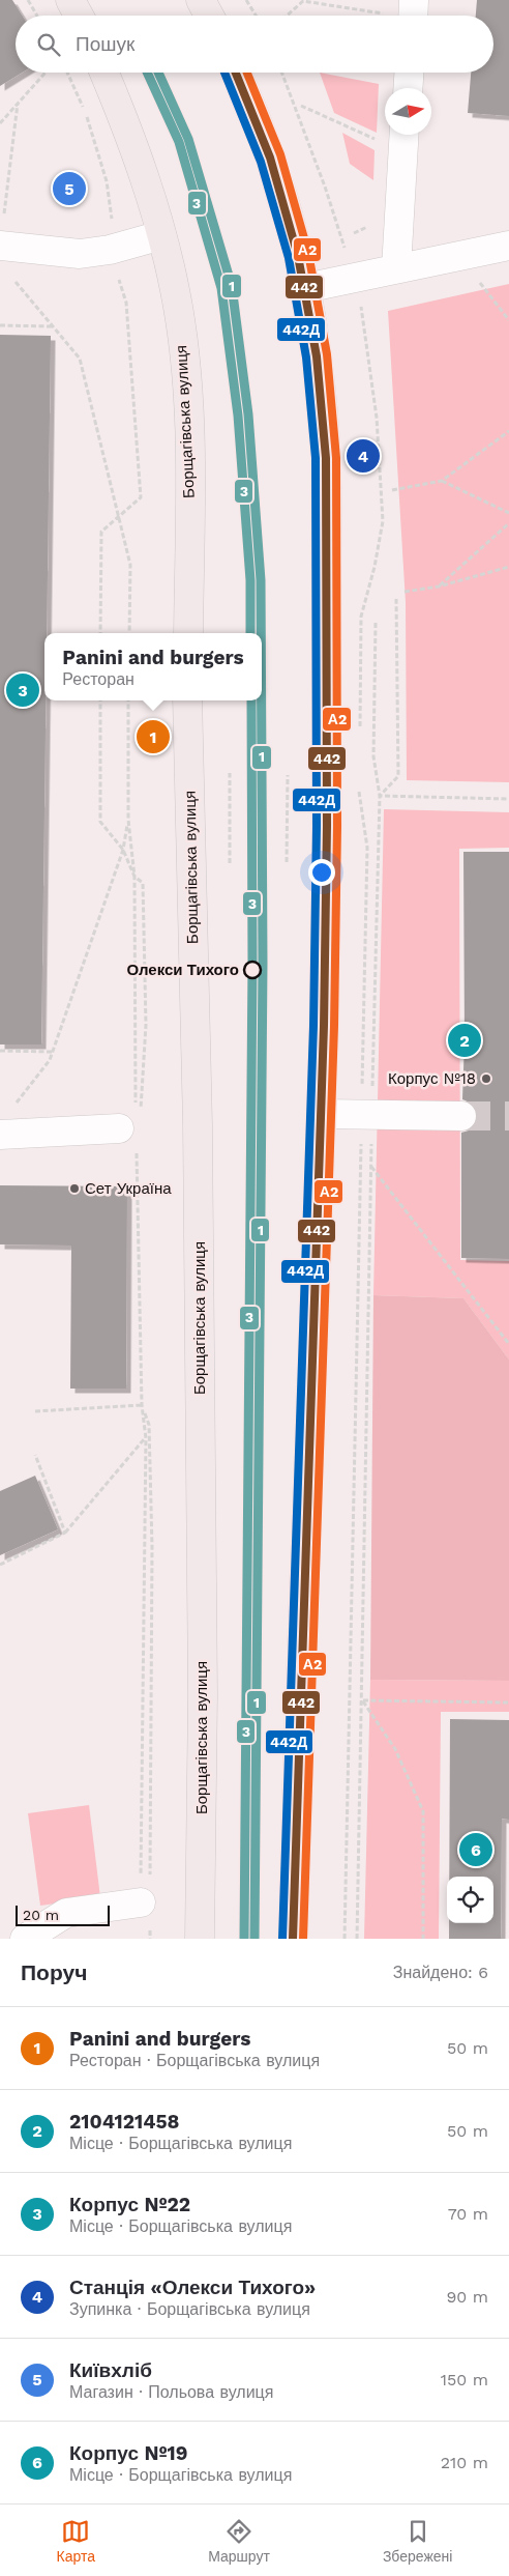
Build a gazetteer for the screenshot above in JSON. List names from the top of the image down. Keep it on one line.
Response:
{"streets":{"main road":["Борщагівська вулиця"]},"places":["Олекси Тихого","Корпус №18","Сет Україна"],"lines":["transit line 1","transit line 3","transit line 442","transit line 442Д","transit line А2"],"scale_bar":"20 m","north":"right","page":{"search":"Пошук","pins":["5","4","3","1","2","6"],"popup":["Panini and burgers","Ресторан"],"scale":"20 m","heading":["Поруч","Знайдено: 6"],"list":[{"mark":"1","name":"Panini and burgers","note":"Ресторан · Борщагівська вулиця","value":"50 m"},{"mark":"2","name":"2104121458","note":"Місце · Борщагівська вулиця","value":"50 m"},{"mark":"3","name":"Корпус №22","note":"Місце · Борщагівська вулиця","value":"70 m"},{"mark":"4","name":"Станція «Олекси Тихого»","note":"Зупинка · Борщагівська вулиця","value":"90 m"},{"mark":"5","name":"Київхліб","note":"Магазин · Польова вулиця","value":"150 m"},{"mark":"6","name":"Корпус №19","note":"Місце · Борщагівська вулиця","value":"210 m"}],"nav":["Карта","Маршрут","Збережені"]}}
